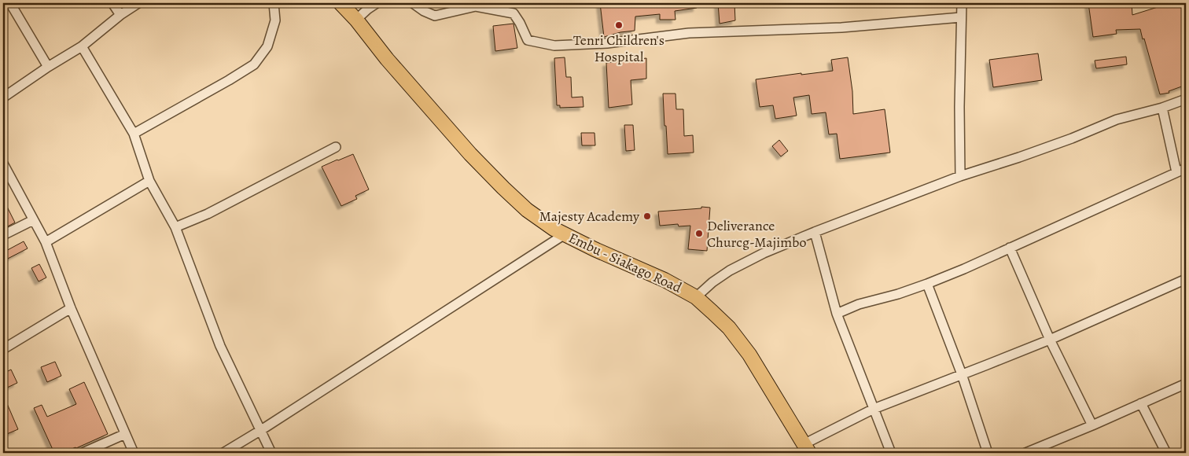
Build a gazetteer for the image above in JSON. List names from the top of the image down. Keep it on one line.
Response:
{"streets":{"highway":["Embu - Siakago Road"]},"places":["Tenri Children's Hospital","Majesty Academy","Deliverance Churcg-Majimbo"]}
